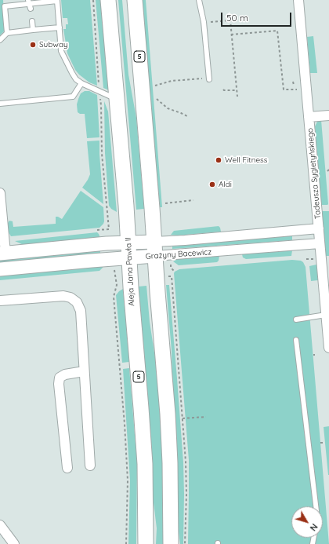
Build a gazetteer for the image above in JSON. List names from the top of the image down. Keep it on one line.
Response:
{"streets":{"main road":["5","Aleja Jana Pawła II"],"street":["Tadeusza Sygietyńskiego","Grażyny Bacewicz"]},"crossings":[["5","Grażyny Bacewicz"],["Tadeusza Sygietyńskiego","Grażyny Bacewicz"],["Grażyny Bacewicz","Aleja Jana Pawła II"]],"places":["Subway","Well Fitness","Aldi"],"scale_bar":"50 m","north":"bottom right"}
